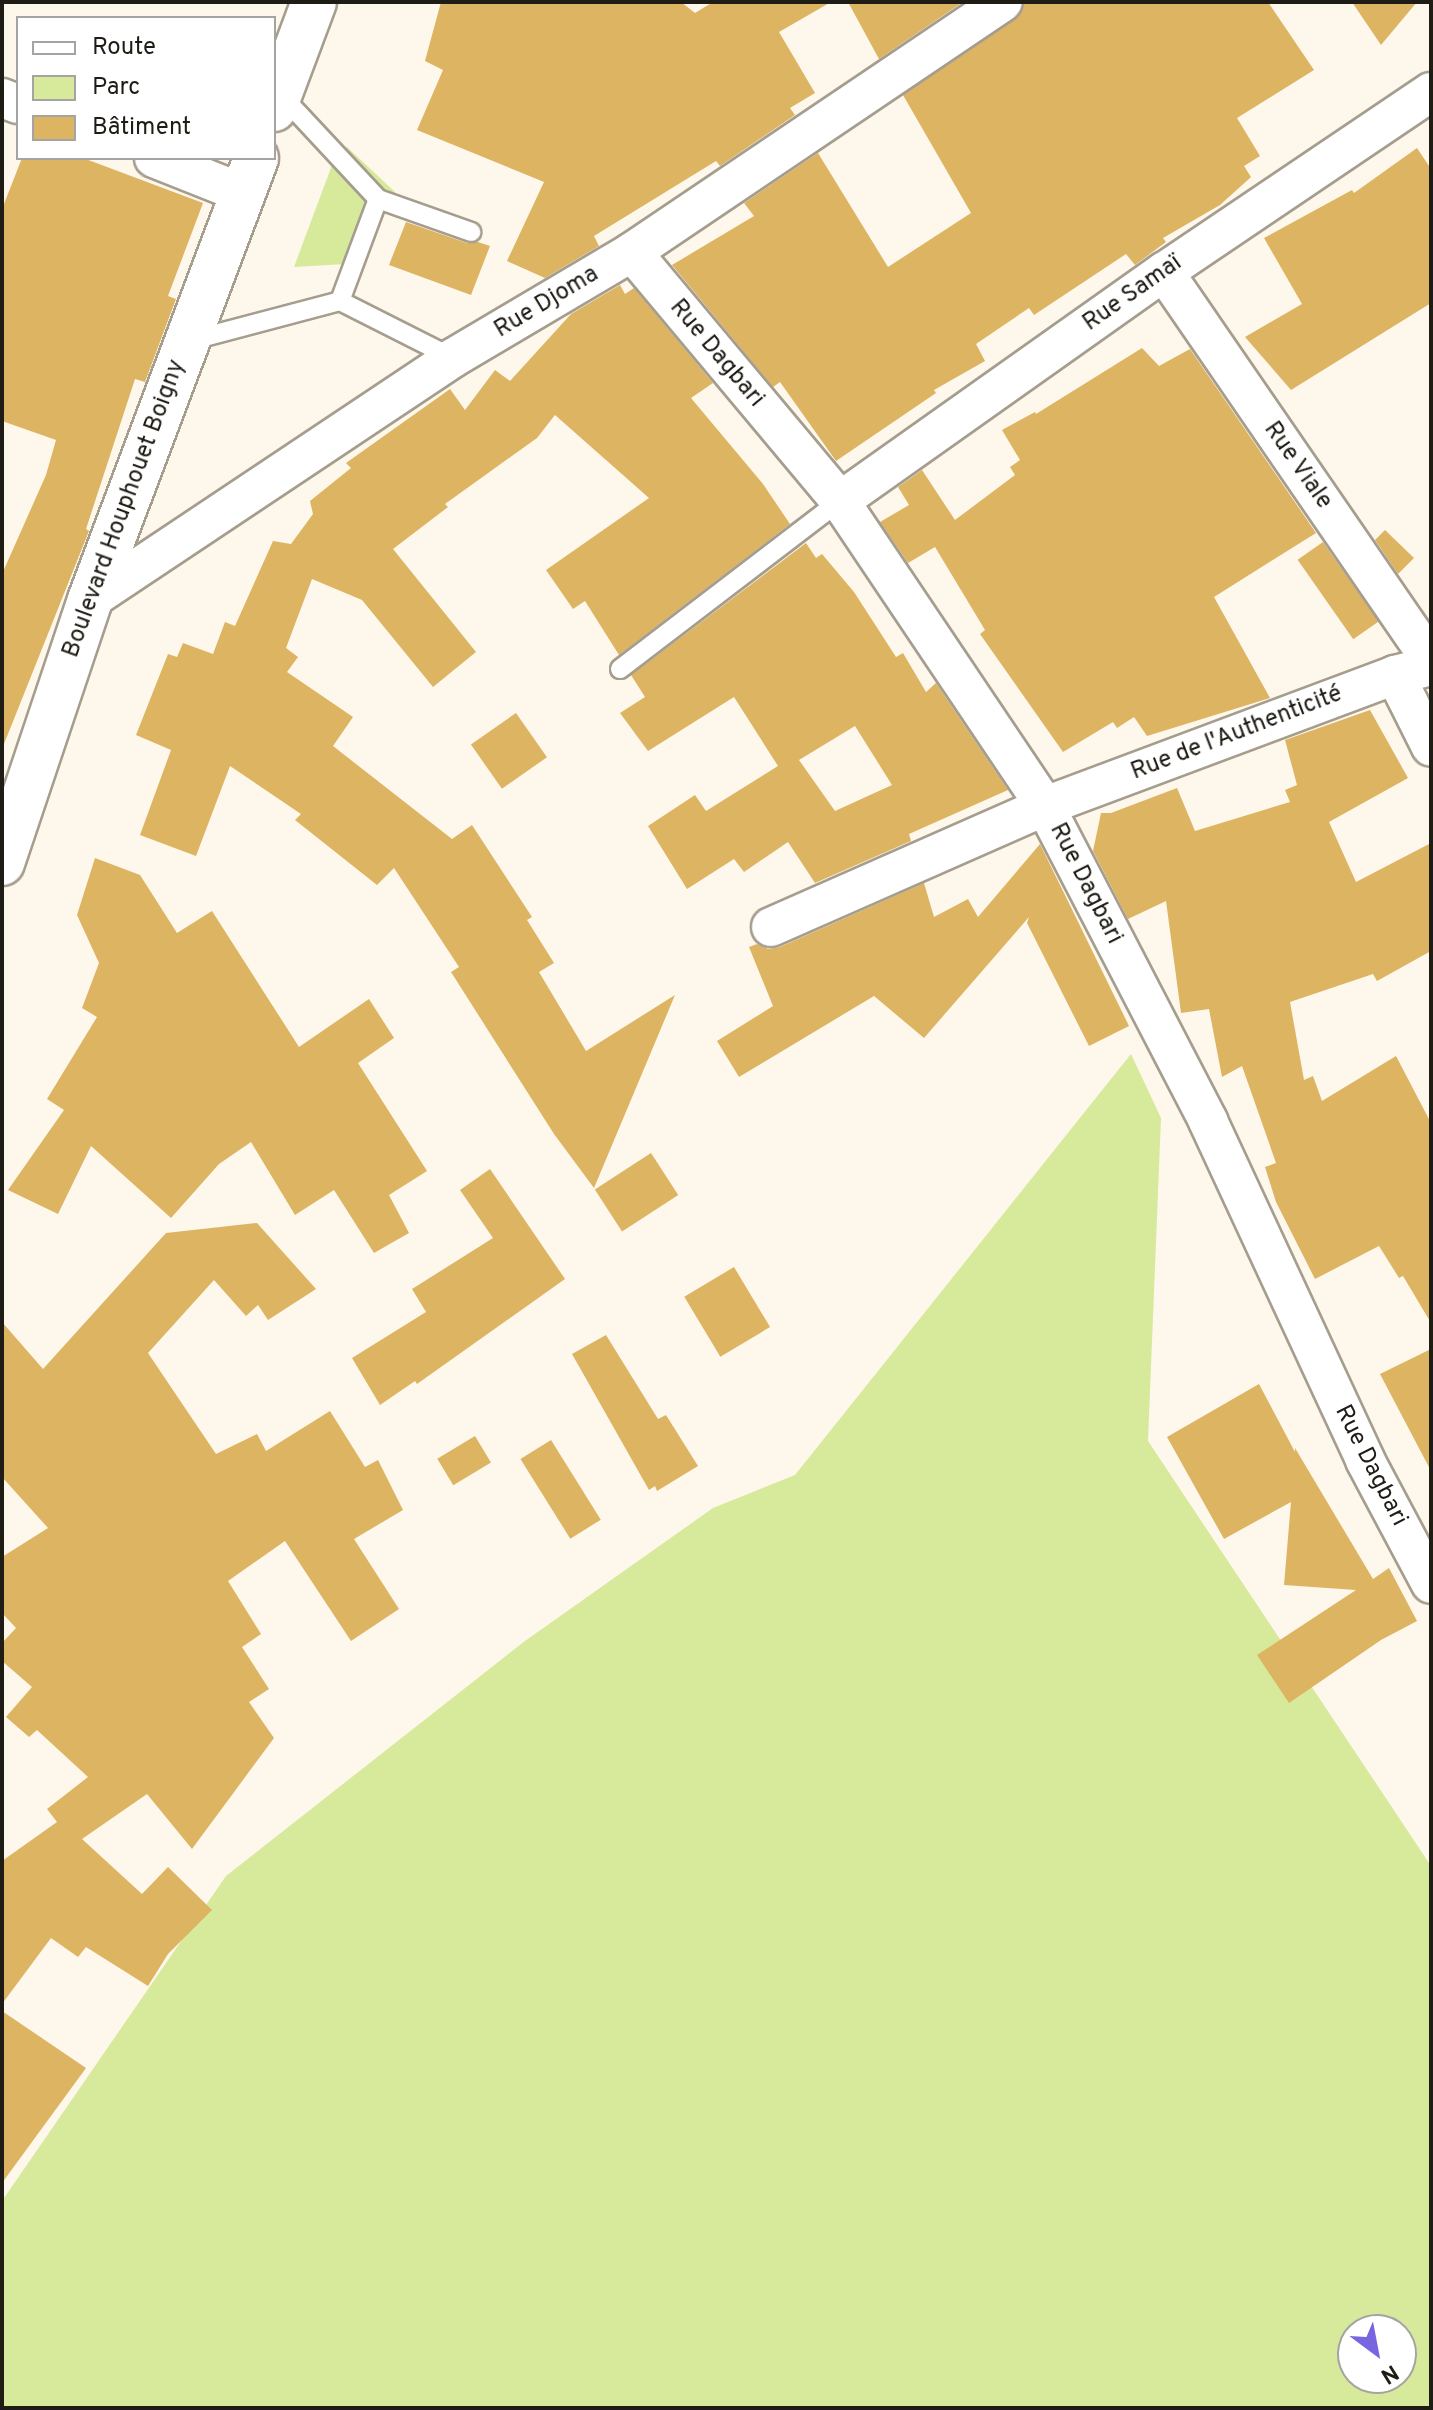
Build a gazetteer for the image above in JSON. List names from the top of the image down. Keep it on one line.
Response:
{"streets":{"street":["Rue Samaï","Rue Djoma","Rue Dagbari","Rue Viale","Boulevard Houphouet Boigny","Rue de l'Authenticité"]},"crossings":[["Rue Samaï","Rue Dagbari"],["Rue Samaï","Rue Viale"],["Rue Djoma","Rue Dagbari"],["Rue Djoma","Boulevard Houphouet Boigny"],["Rue Dagbari","Rue de l'Authenticité"]],"legend":["Route","Parc","Bâtiment"],"north":"bottom right"}
